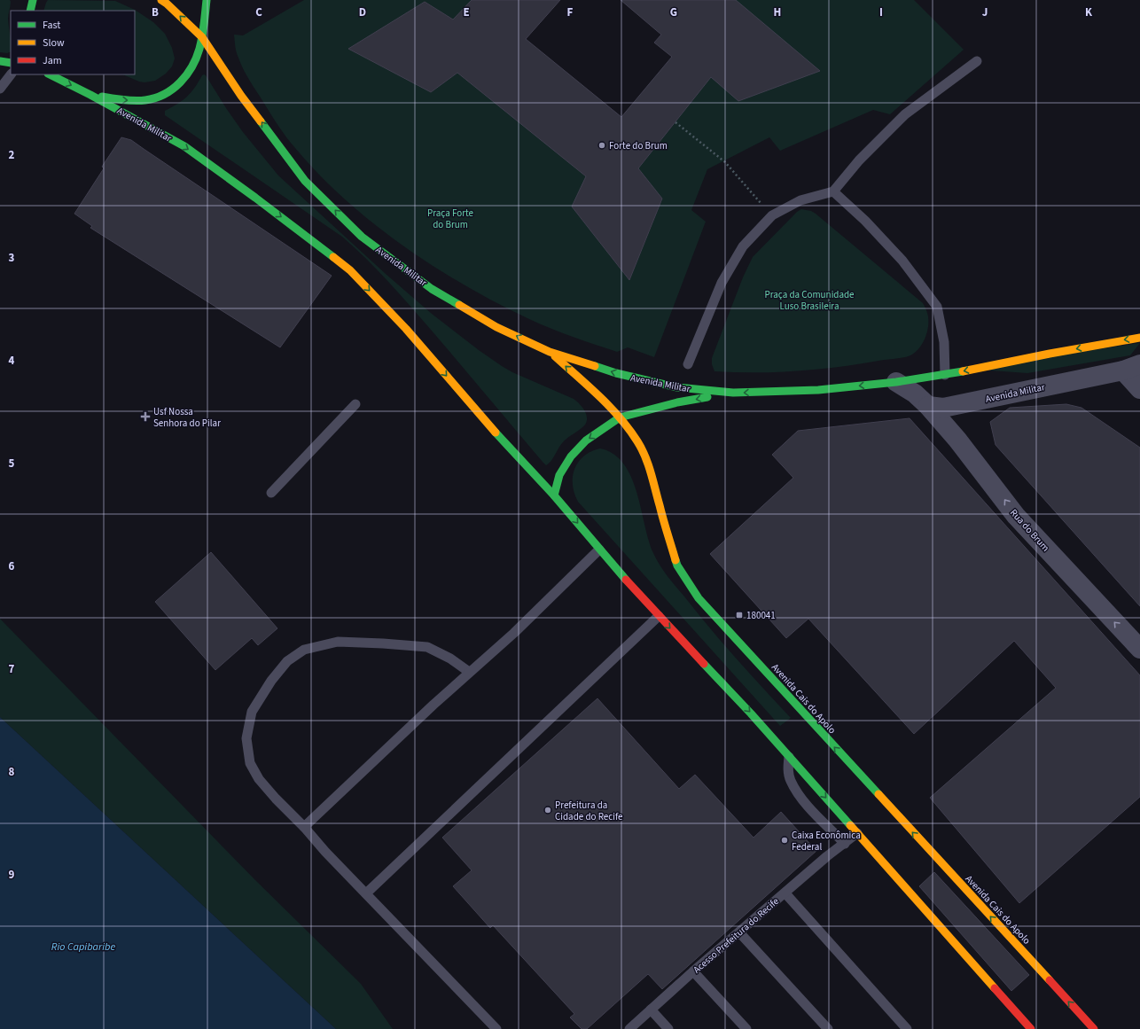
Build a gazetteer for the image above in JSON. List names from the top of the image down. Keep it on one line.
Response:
{"streets":{"main road":["Avenida Militar","Avenida Cais do Apolo"],"street":["Rua do Brum"],"lane":["Acesso Prefeitura do Recife"]},"crossings":[["Avenida Militar","Rua do Brum"],["Avenida Militar","Avenida Cais do Apolo"]],"one_way":["Rua do Brum"],"water":["Rio Capibaribe"],"parks":["Praça Forte do Brum","Praça da Comunidade Luso Brasileira"],"places":{"other":["Forte do Brum","Prefeitura da Cidade do Recife","Caixa Econômica Federal"],"health":["Usf Nossa Senhora do Pilar"],"transit":["180041"]},"legend":["Fast","Slow","Jam"],"grid":{"columns":["B","C","D","E","F","G","H","I","J","K"],"rows":["2","3","4","5","6","7","8","9"]}}
